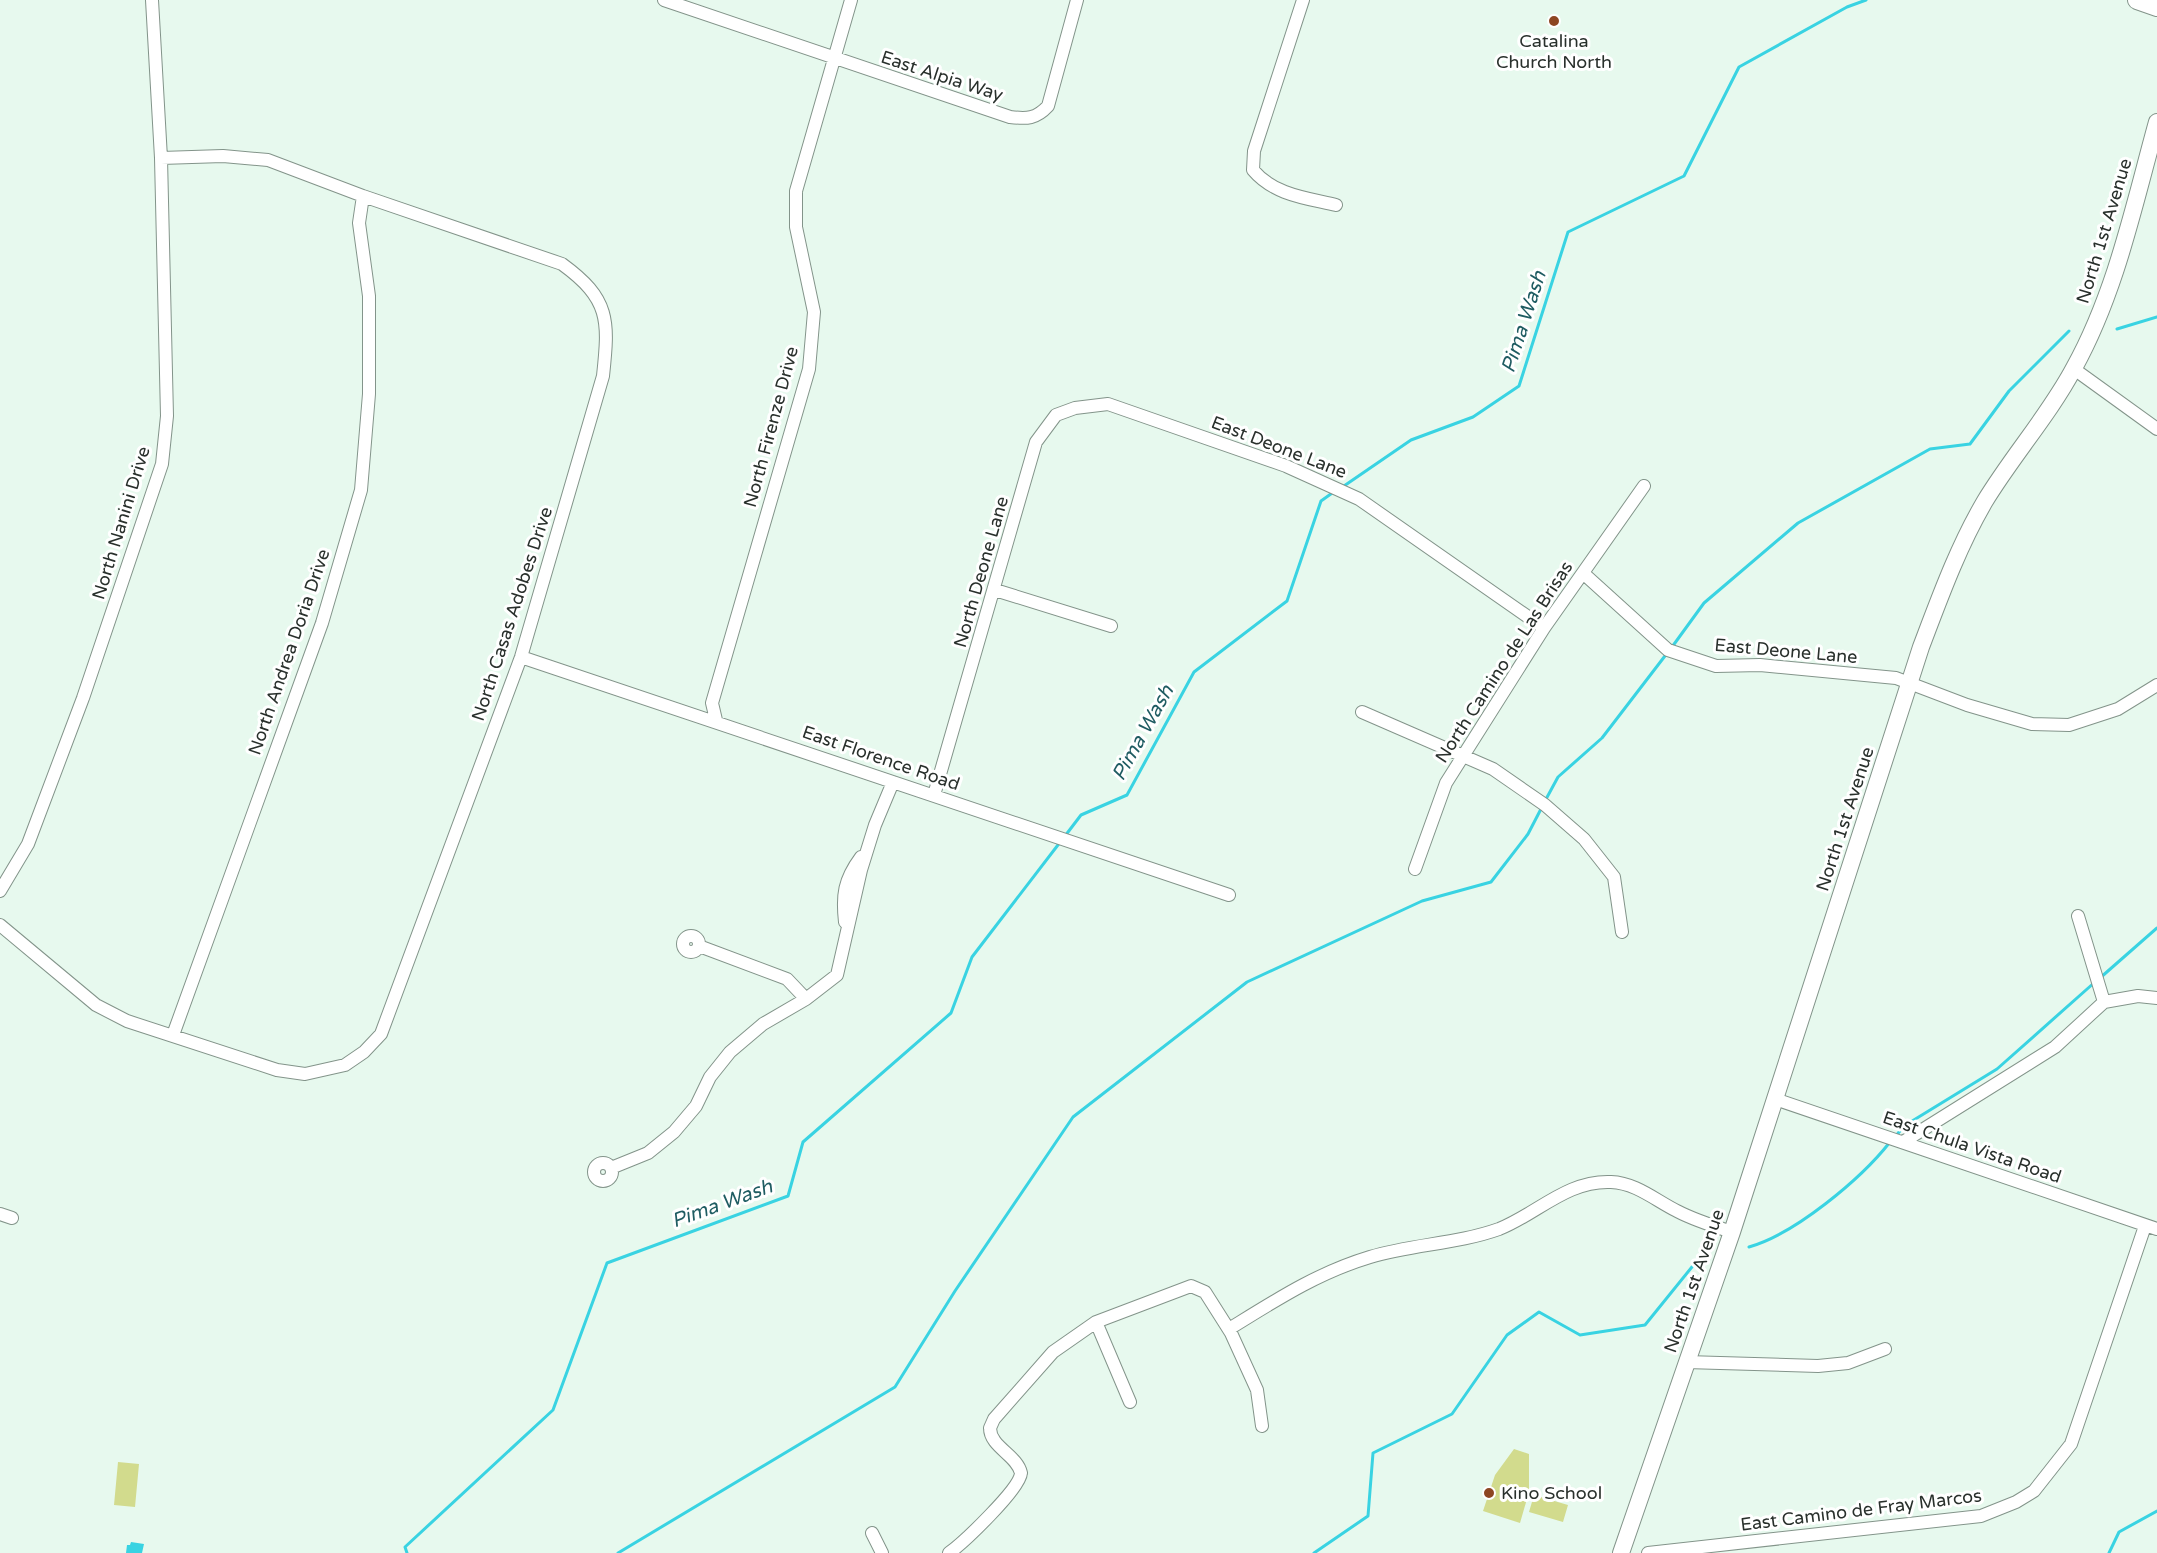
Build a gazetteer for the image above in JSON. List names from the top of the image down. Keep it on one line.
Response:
{"streets":{"main road":["North 1st Avenue"],"street":["East Alpia Way","North Firenze Drive","East Deone Lane","North Nanini Drive","North Deone Lane","North Casas Adobes Drive","North Andrea Doria Drive","North Camino de Las Brisas","East Florence Road","East Chula Vista Road","East Camino de Fray Marcos"]},"crossings":[["East Alpia Way","North Firenze Drive"],["North 1st Avenue","East Deone Lane"],["North 1st Avenue","East Chula Vista Road"],["North Firenze Drive","East Florence Road"],["East Deone Lane","North Deone Lane"],["East Deone Lane","North Camino de Las Brisas"],["North Nanini Drive","North Casas Adobes Drive"],["North Deone Lane","East Florence Road"],["North Casas Adobes Drive","North Andrea Doria Drive"],["North Casas Adobes Drive","East Florence Road"],["East Chula Vista Road","East Camino de Fray Marcos"]],"water":["Pima Wash"],"places":["Catalina Church North","Kino School"]}
